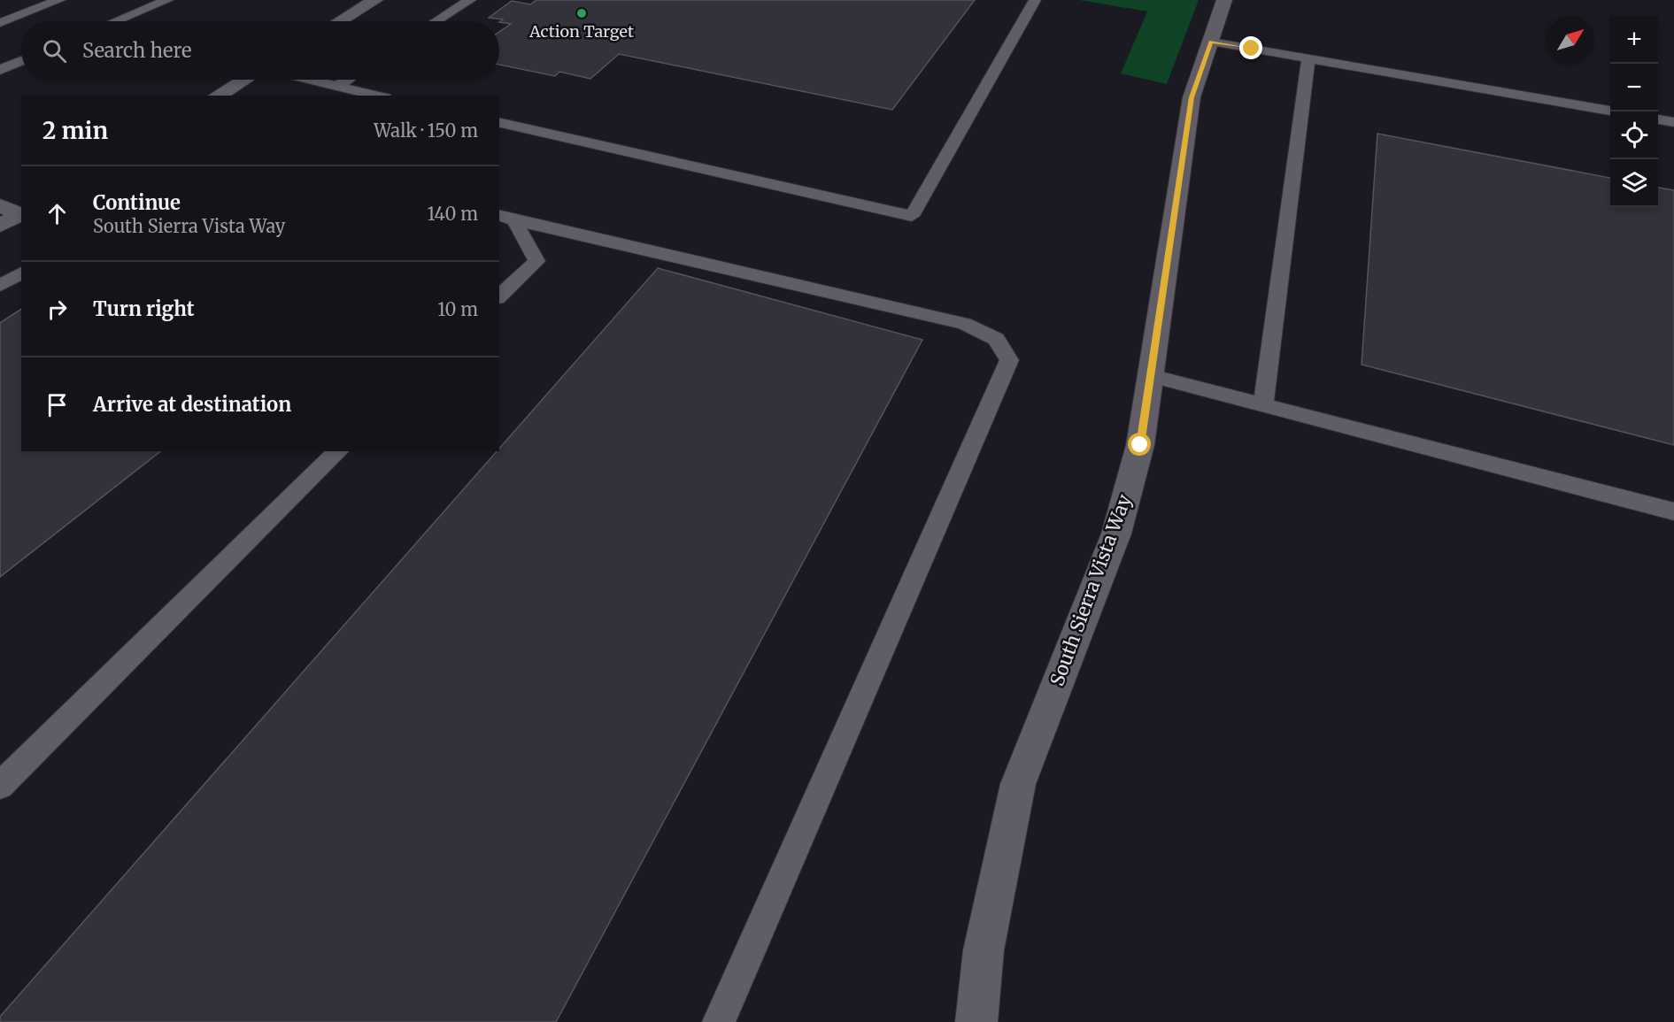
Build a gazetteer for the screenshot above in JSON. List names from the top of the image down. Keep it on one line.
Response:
{"streets":{"street":["South Sierra Vista Way"]},"places":["Action Target"],"north":"top right","page":{"map_buttons":["+","−"],"search":"Search here","heading":["2 min","Walk · 150 m"],"list":[["Continue","South Sierra Vista Way","140 m"],["Turn right","10 m"],"Arrive at destination"]}}
